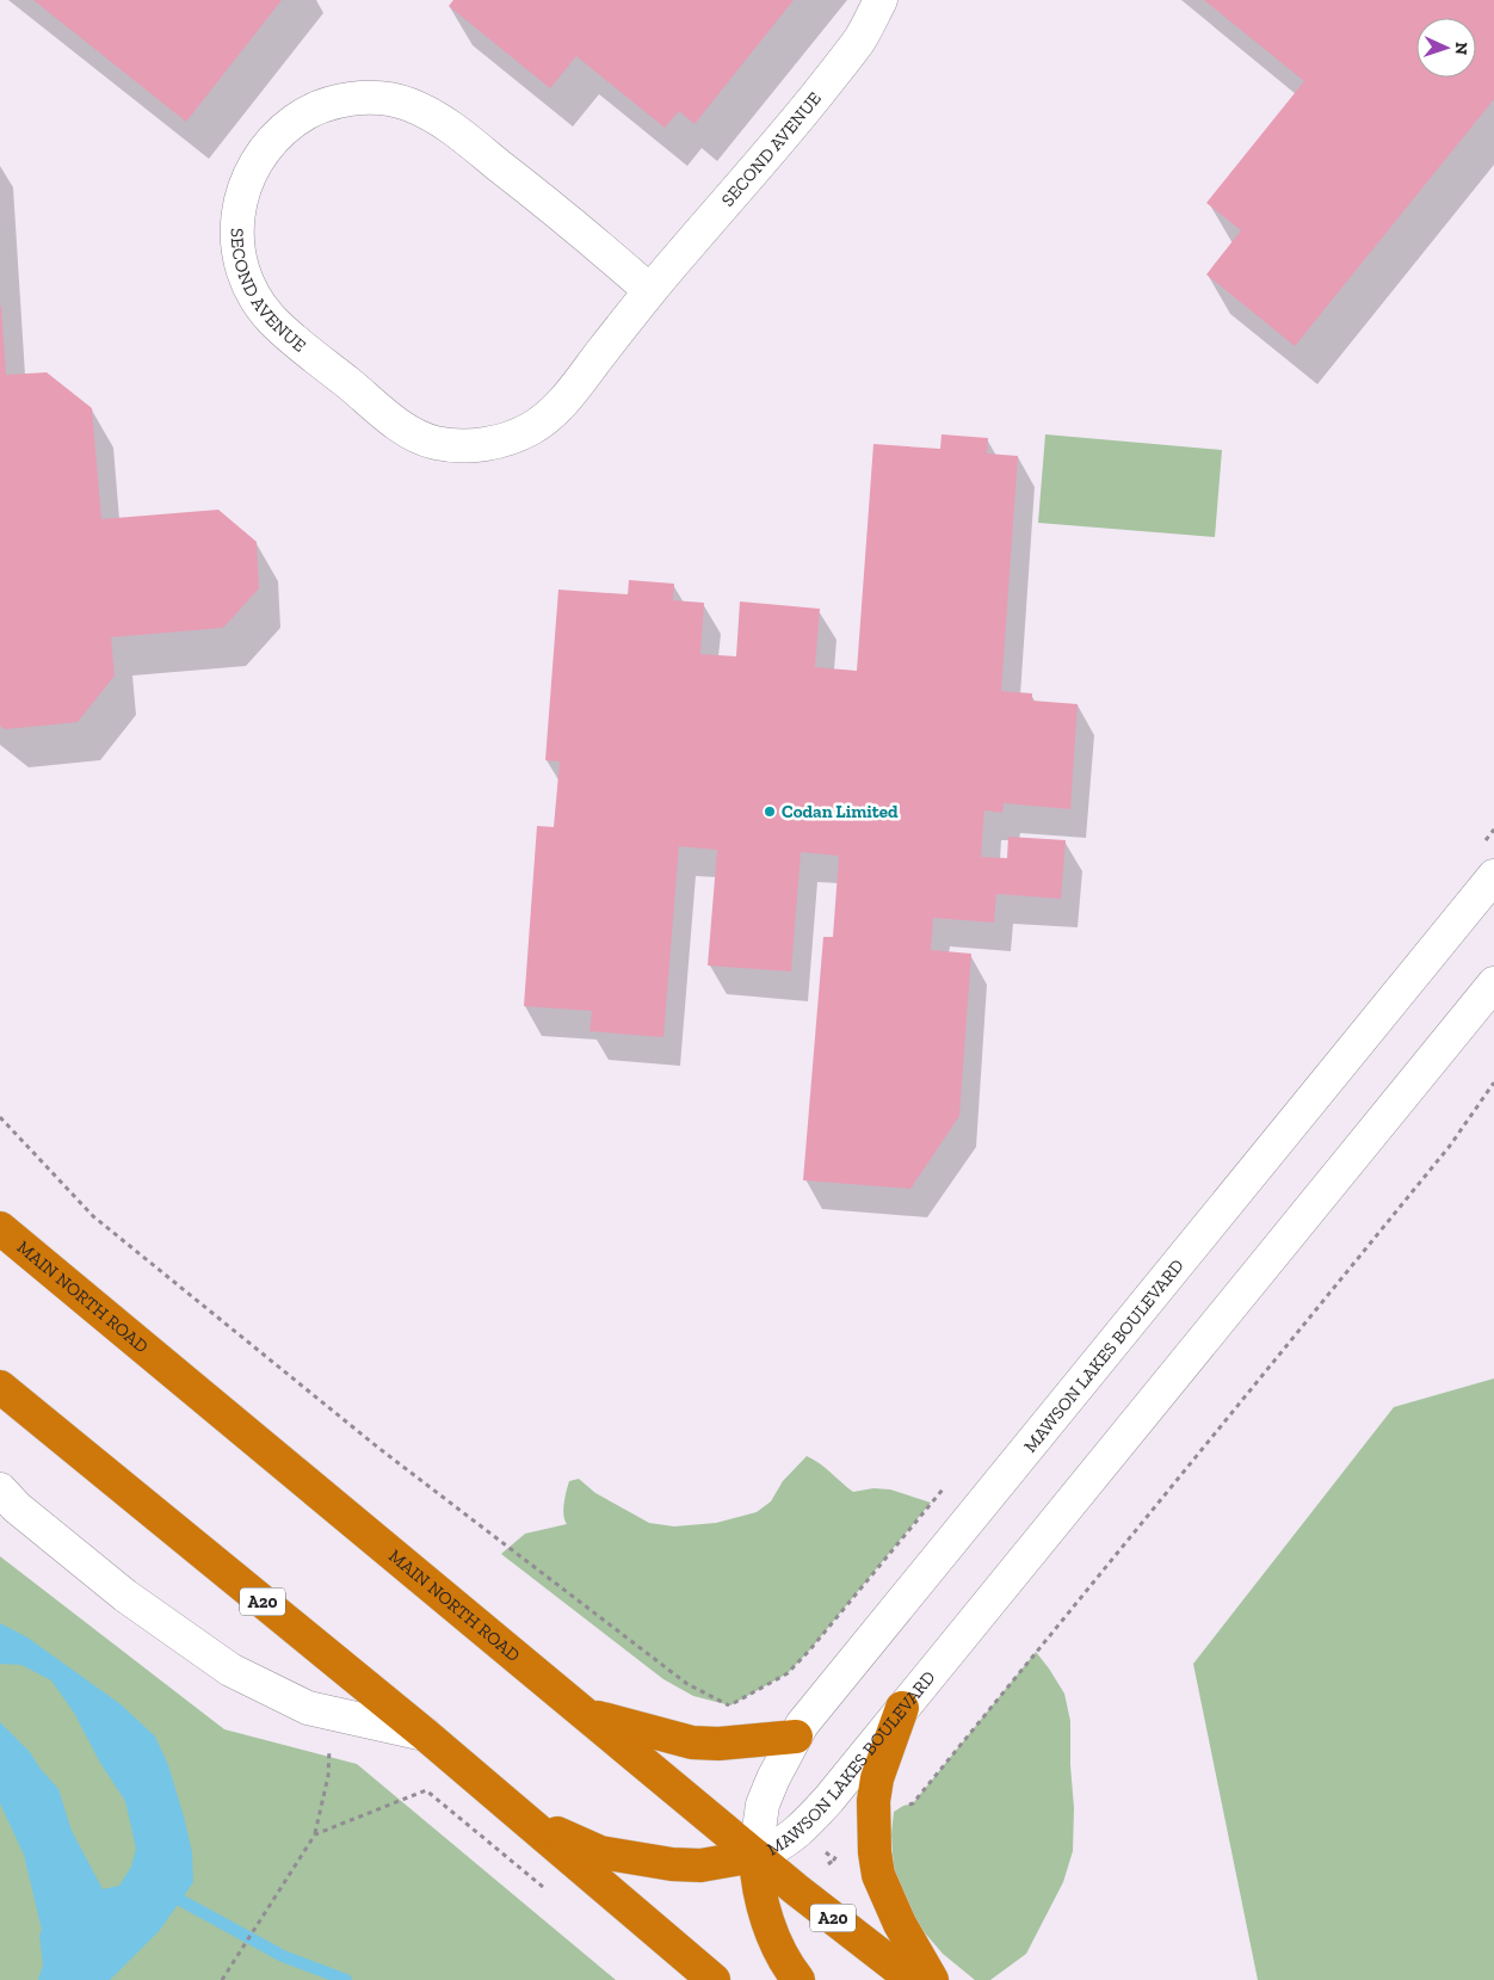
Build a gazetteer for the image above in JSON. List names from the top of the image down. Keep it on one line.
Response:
{"streets":{"highway":["MAIN NORTH ROAD","A20"],"street":["SECOND AVENUE","MAWSON LAKES BOULEVARD"]},"crossings":[["MAIN NORTH ROAD","MAWSON LAKES BOULEVARD"]],"places":["Codan Limited"],"north":"right"}
